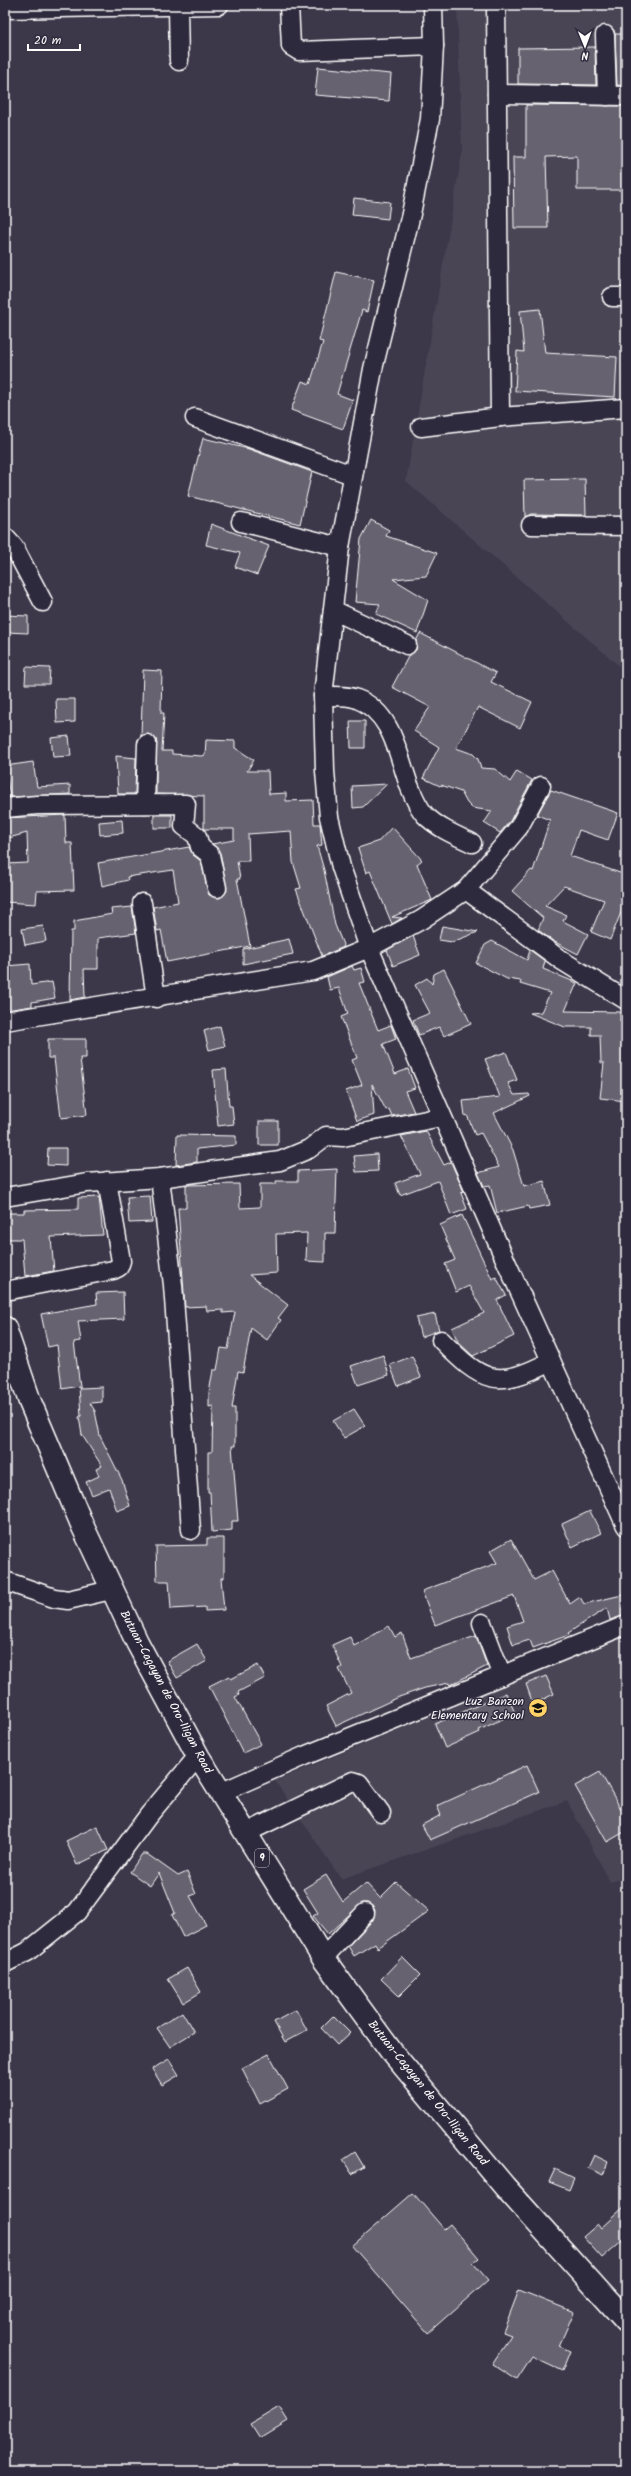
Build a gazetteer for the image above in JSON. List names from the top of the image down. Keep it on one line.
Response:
{"streets":{"highway":["Butuan-Cagayan de Oro-Iligan Road","9"]},"places":{"school or university":["Luz Banzon Elementary School"]},"scale_bar":"20 m","north":"bottom"}
